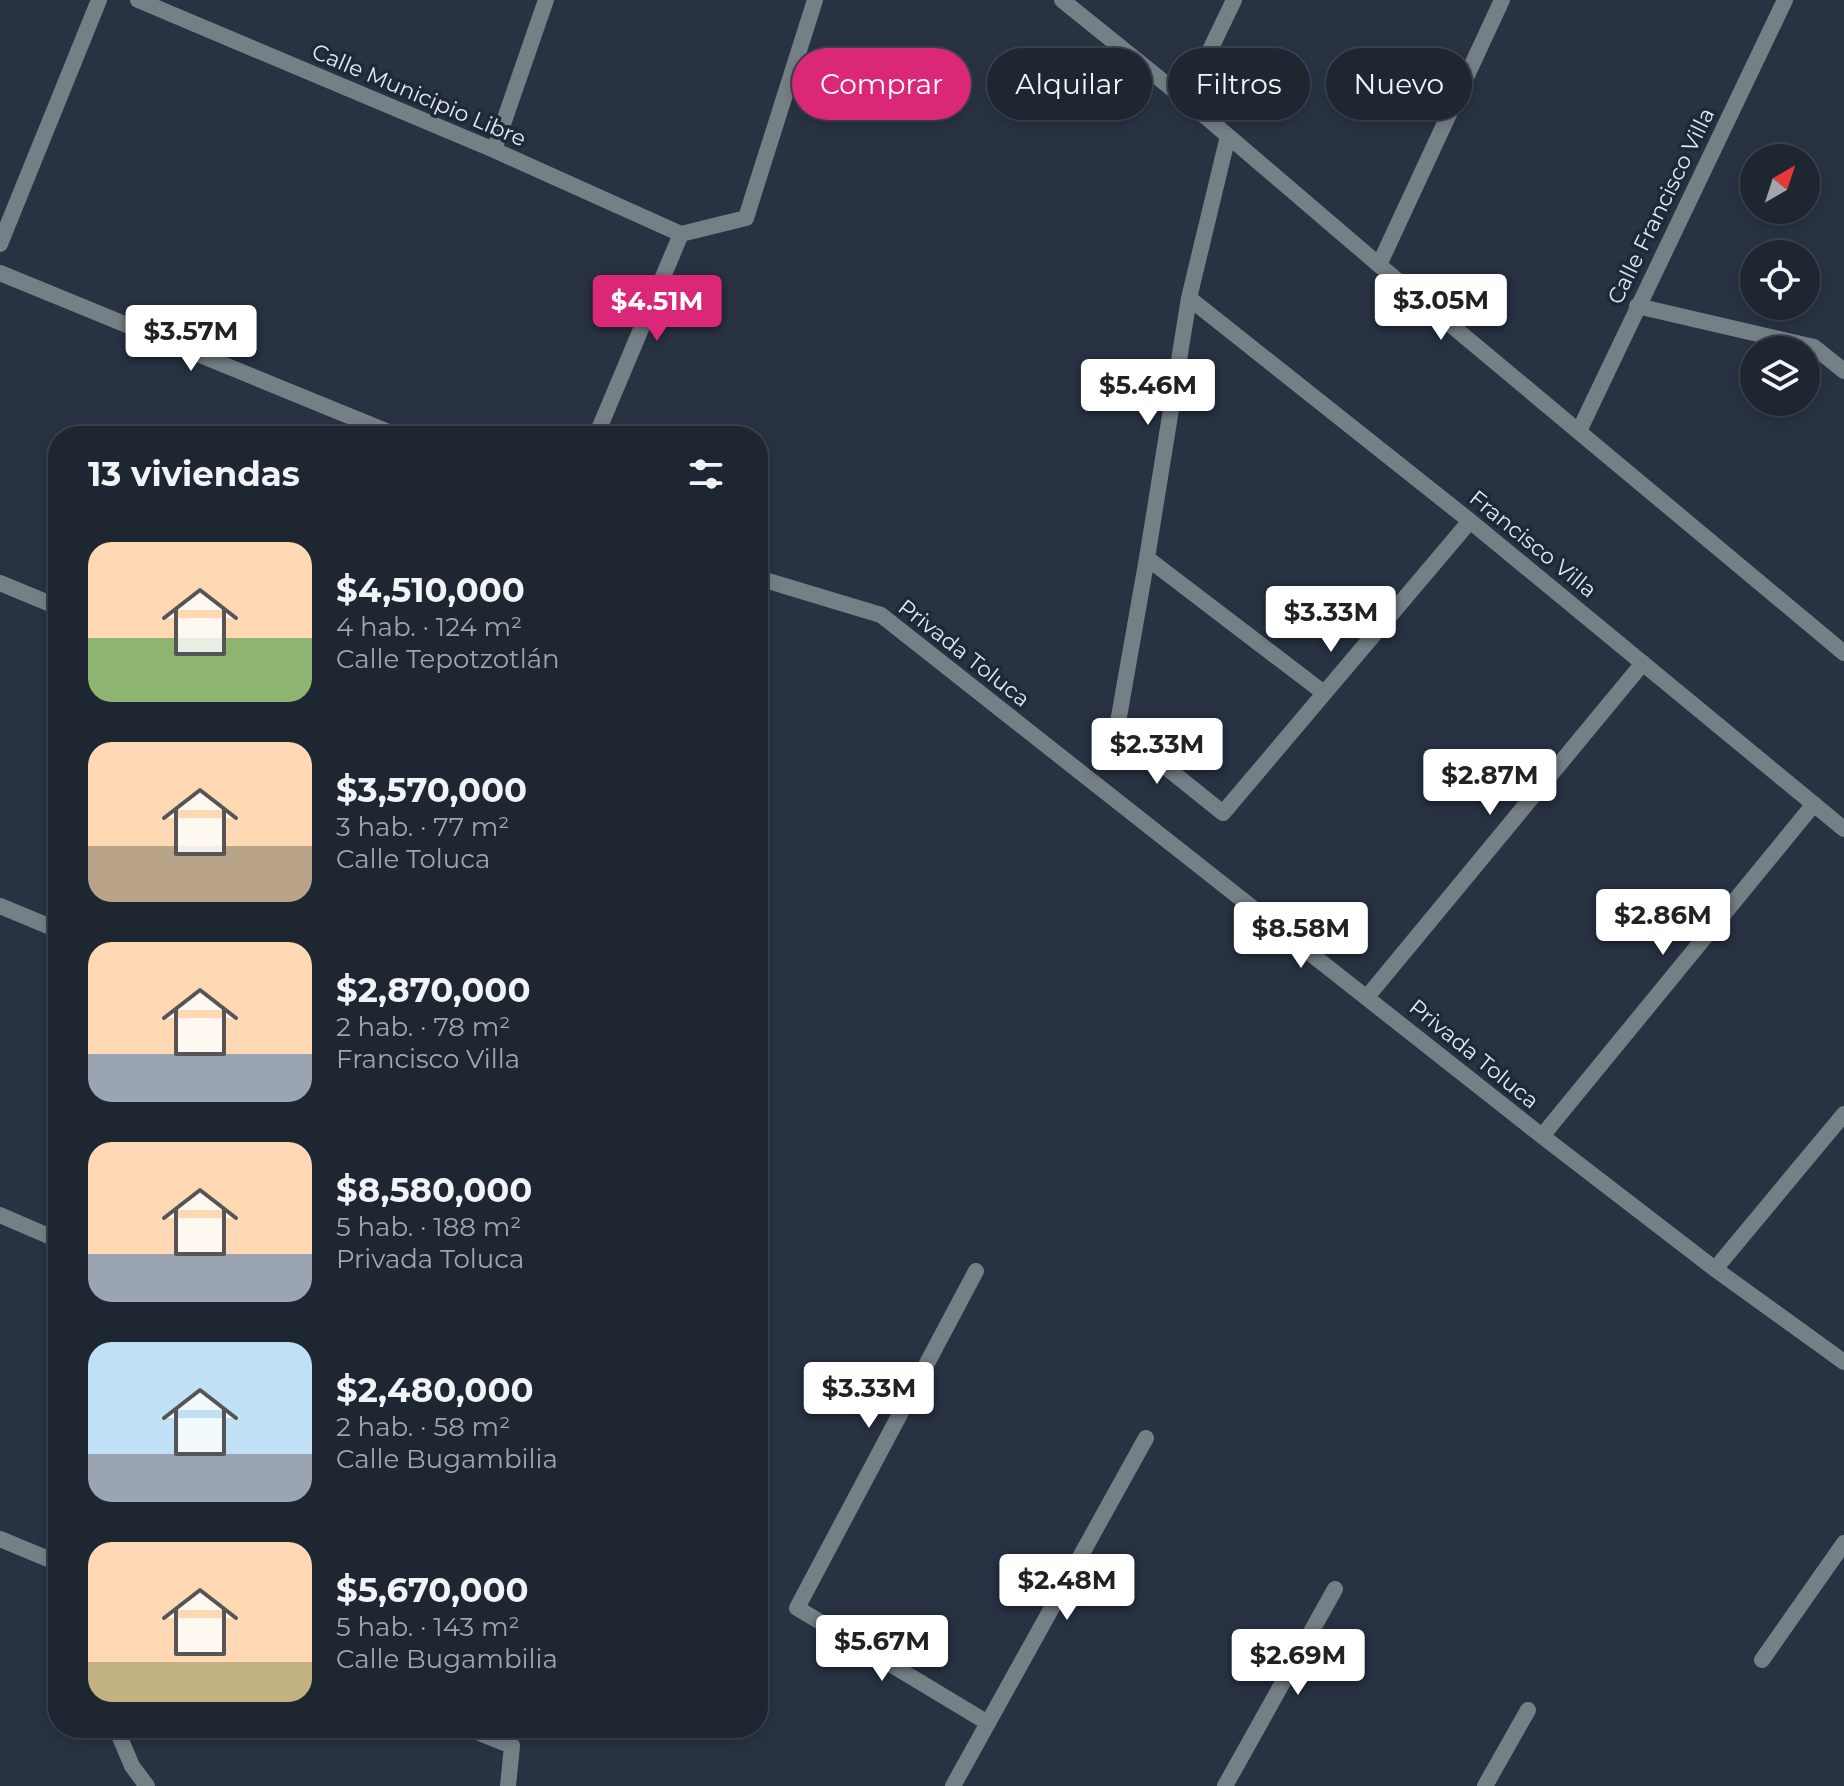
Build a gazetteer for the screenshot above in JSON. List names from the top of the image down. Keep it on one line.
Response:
{"streets":{"street":["Calle Municipio Libre","Calle Francisco Villa","Francisco Villa","Privada Toluca"]},"north":"top right","page":{"chip":["Comprar","Alquilar","Filtros","Nuevo"],"price":["$3.05M","$4.51M","$3.57M","$5.46M","$3.33M","$2.33M","$2.87M","$2.86M","$8.58M","$3.33M","$2.48M","$5.67M","$2.69M"],"heading":"13 viviendas","list":[{"name":"$4,510,000","note":"4 hab. · 124 m² · Calle Tepotzotlán"},{"name":"$3,570,000","note":"3 hab. · 77 m² · Calle Toluca"},{"name":"$2,870,000","note":"2 hab. · 78 m² · Francisco Villa"},{"name":"$8,580,000","note":"5 hab. · 188 m² · Privada Toluca"},{"name":"$2,480,000","note":"2 hab. · 58 m² · Calle Bugambilia"},{"name":"$5,670,000","note":"5 hab. · 143 m² · Calle Bugambilia"}]}}
